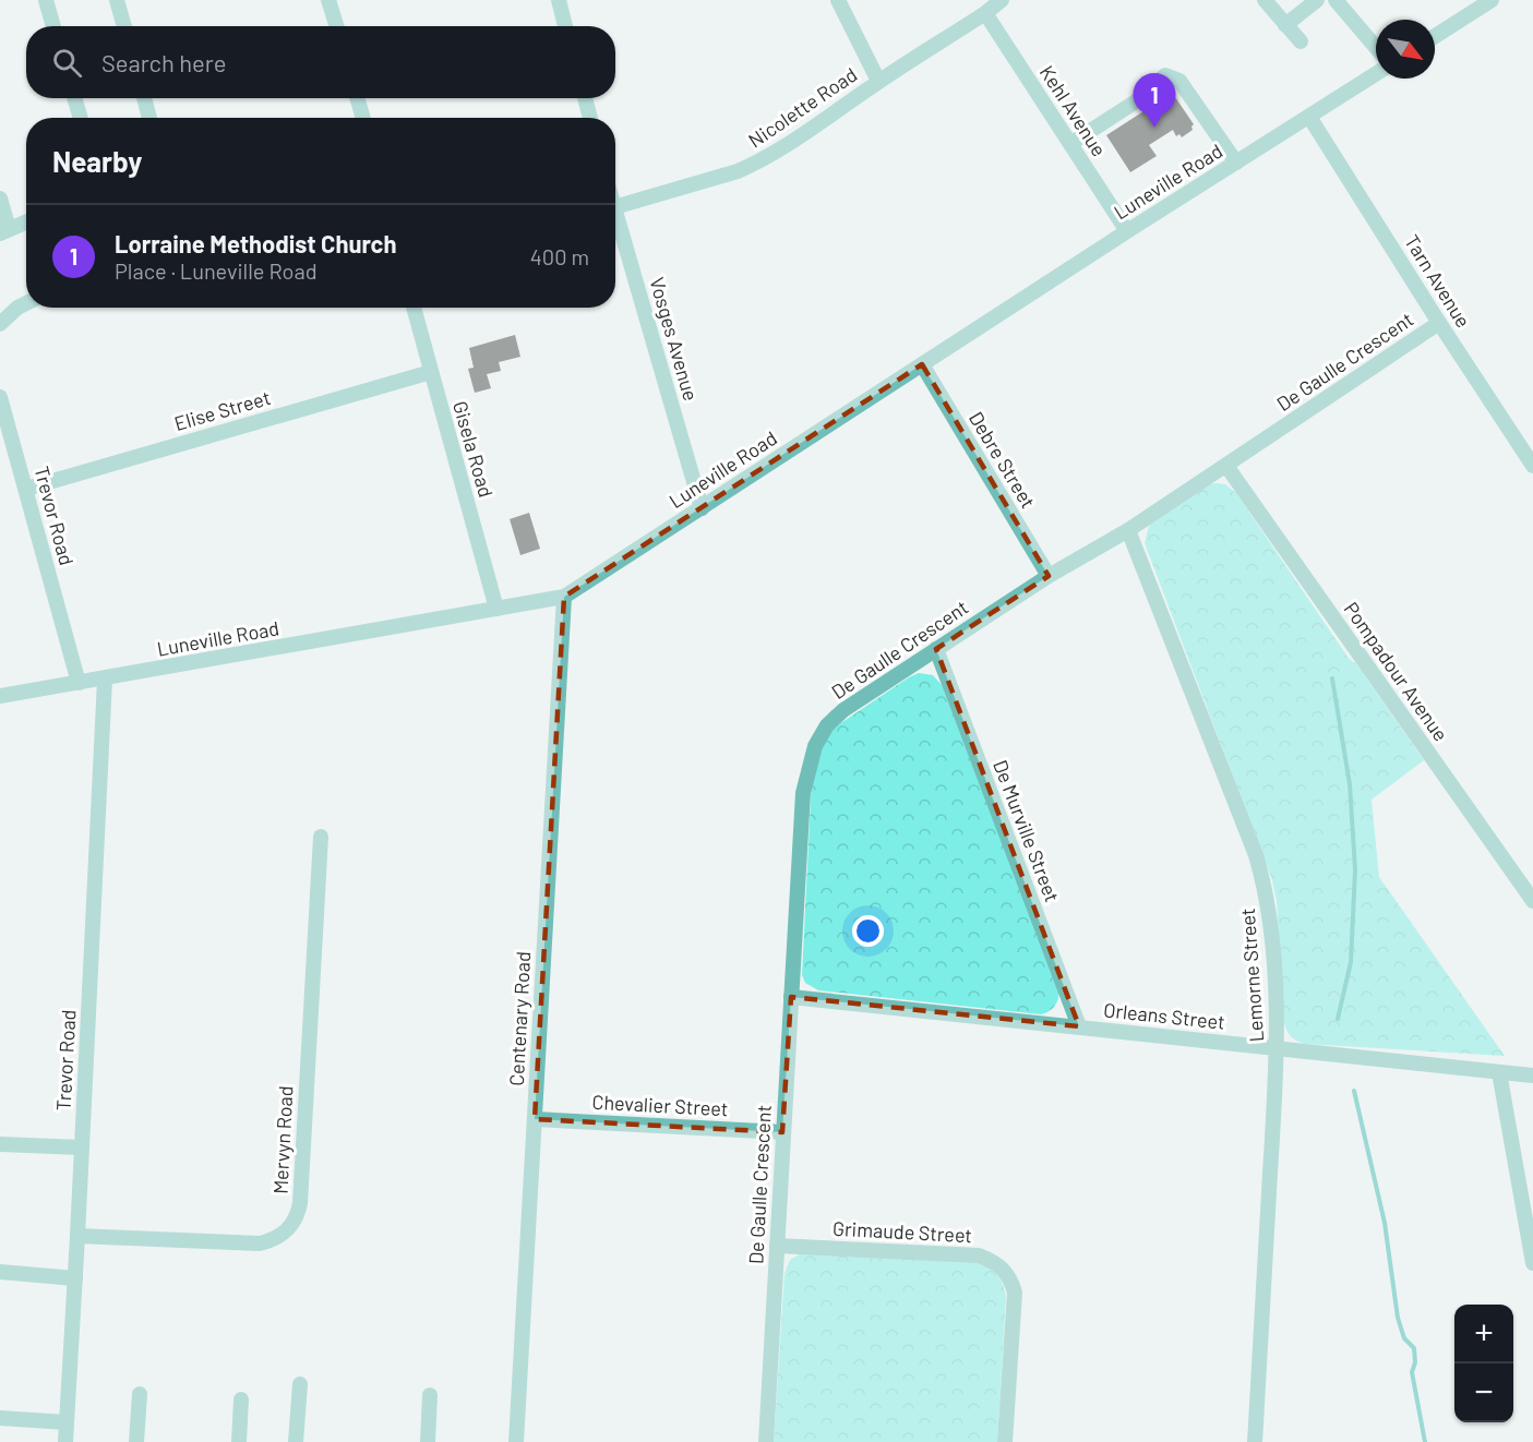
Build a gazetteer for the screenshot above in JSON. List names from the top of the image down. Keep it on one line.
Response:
{"streets":{"street":["Nicolette Road","Kehl Avenue","Luneville Road","Tarn Avenue","Vosges Avenue","De Gaulle Crescent","Elise Street","Gisela Road","Debre Street","Trevor Road","Pompadour Avenue","De Murville Street","Lemorne Street","Orleans Street","Centenary Road","Chevalier Street","Mervyn Road","Grimaude Street"]},"crossings":[["Nicolette Road","Kehl Avenue"],["Kehl Avenue","Luneville Road"],["Luneville Road","Tarn Avenue"],["Luneville Road","Vosges Avenue"],["Luneville Road","Gisela Road"],["Luneville Road","Debre Street"],["Luneville Road","Trevor Road"],["Luneville Road","Centenary Road"],["Tarn Avenue","De Gaulle Crescent"],["De Gaulle Crescent","Debre Street"],["De Gaulle Crescent","Pompadour Avenue"],["De Gaulle Crescent","De Murville Street"],["De Gaulle Crescent","Lemorne Street"],["De Gaulle Crescent","Orleans Street"],["De Gaulle Crescent","Chevalier Street"],["De Gaulle Crescent","Grimaude Street"],["Elise Street","Gisela Road"],["Elise Street","Trevor Road"],["Trevor Road","Mervyn Road"],["De Murville Street","Orleans Street"],["Lemorne Street","Orleans Street"],["Centenary Road","Chevalier Street"]],"north":"bottom right","page":{"search":"Search here","pins":"1","heading":"Nearby","list":[{"mark":"1","name":"Lorraine Methodist Church","note":"Place · Luneville Road","value":"400 m"}],"map_buttons":["+","−"]}}
